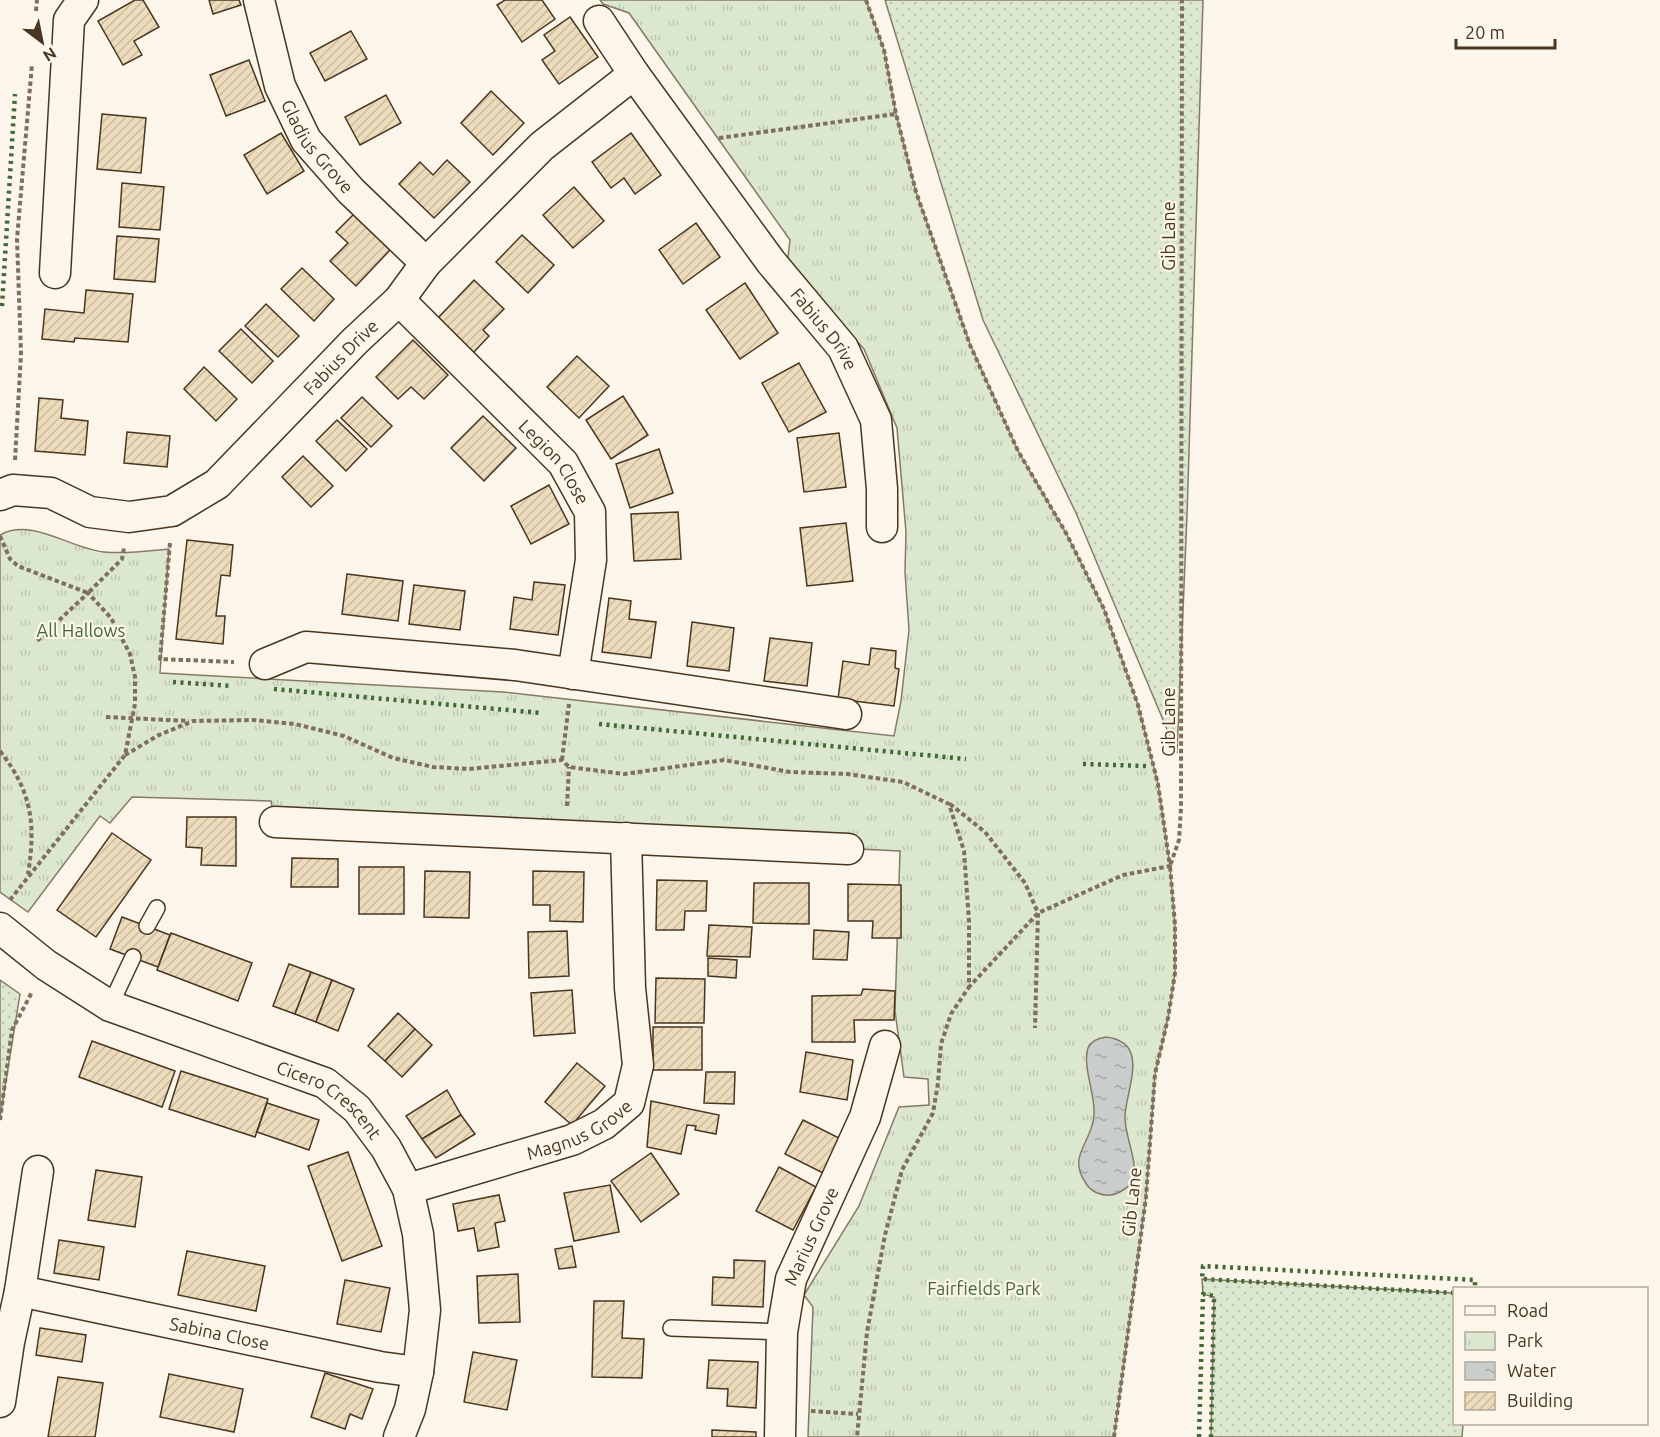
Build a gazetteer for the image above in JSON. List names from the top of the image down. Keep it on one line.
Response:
{"streets":{"street":["Gladius Grove","Fabius Drive","Legion Close","Cicero Crescent","Magnus Grove","Marius Grove","Sabina Close"],"path":["Gib Lane"]},"crossings":[["Gladius Grove","Fabius Drive"],["Fabius Drive","Legion Close"],["Cicero Crescent","Magnus Grove"],["Cicero Crescent","Sabina Close"]],"parks":["All Hallows","Fairfields Park"],"legend":["Road","Park","Water","Building"],"scale_bar":"20 m","north":"bottom right"}
